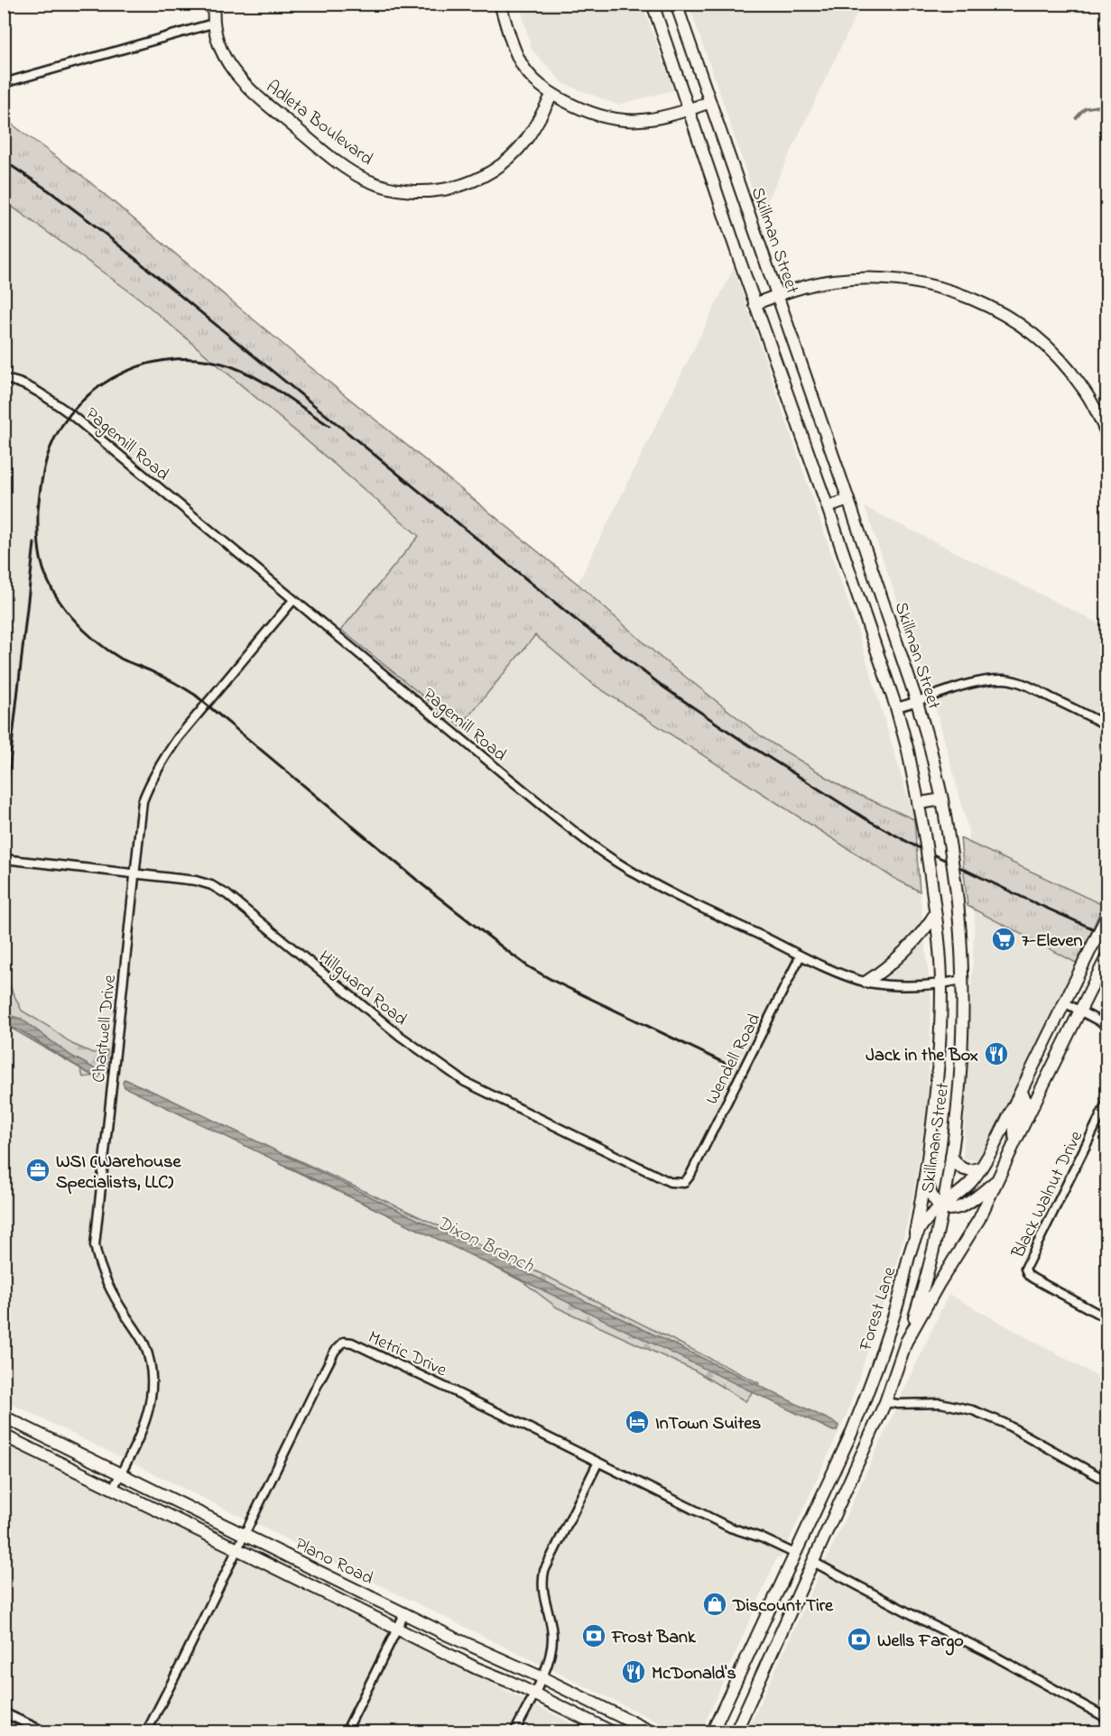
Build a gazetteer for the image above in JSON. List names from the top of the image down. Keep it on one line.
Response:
{"streets":{"main road":["Adleta Boulevard","Skillman Street","Forest Lane","Plano Road"],"street":["Pagemill Road","Hillguard Road","Chartwell Drive","Wendell Road","Black Walnut Drive","Metric Drive"]},"crossings":[["Skillman Street","Pagemill Road"],["Skillman Street","Forest Lane"],["Pagemill Road","Chartwell Drive"],["Pagemill Road","Wendell Road"],["Hillguard Road","Chartwell Drive"],["Hillguard Road","Wendell Road"],["Chartwell Drive","Plano Road"],["Forest Lane","Metric Drive"],["Metric Drive","Plano Road"]],"water":["Dixon Branch"],"places":{"supermarket":["7-Eleven"],"restaurant":["Jack in the Box","McDonald's"],"office":["WSI (Warehouse Specialists, LLC)"],"hotel":["InTown Suites"],"shop":["Discount Tire"],"bank":["Frost Bank","Wells Fargo"]}}
